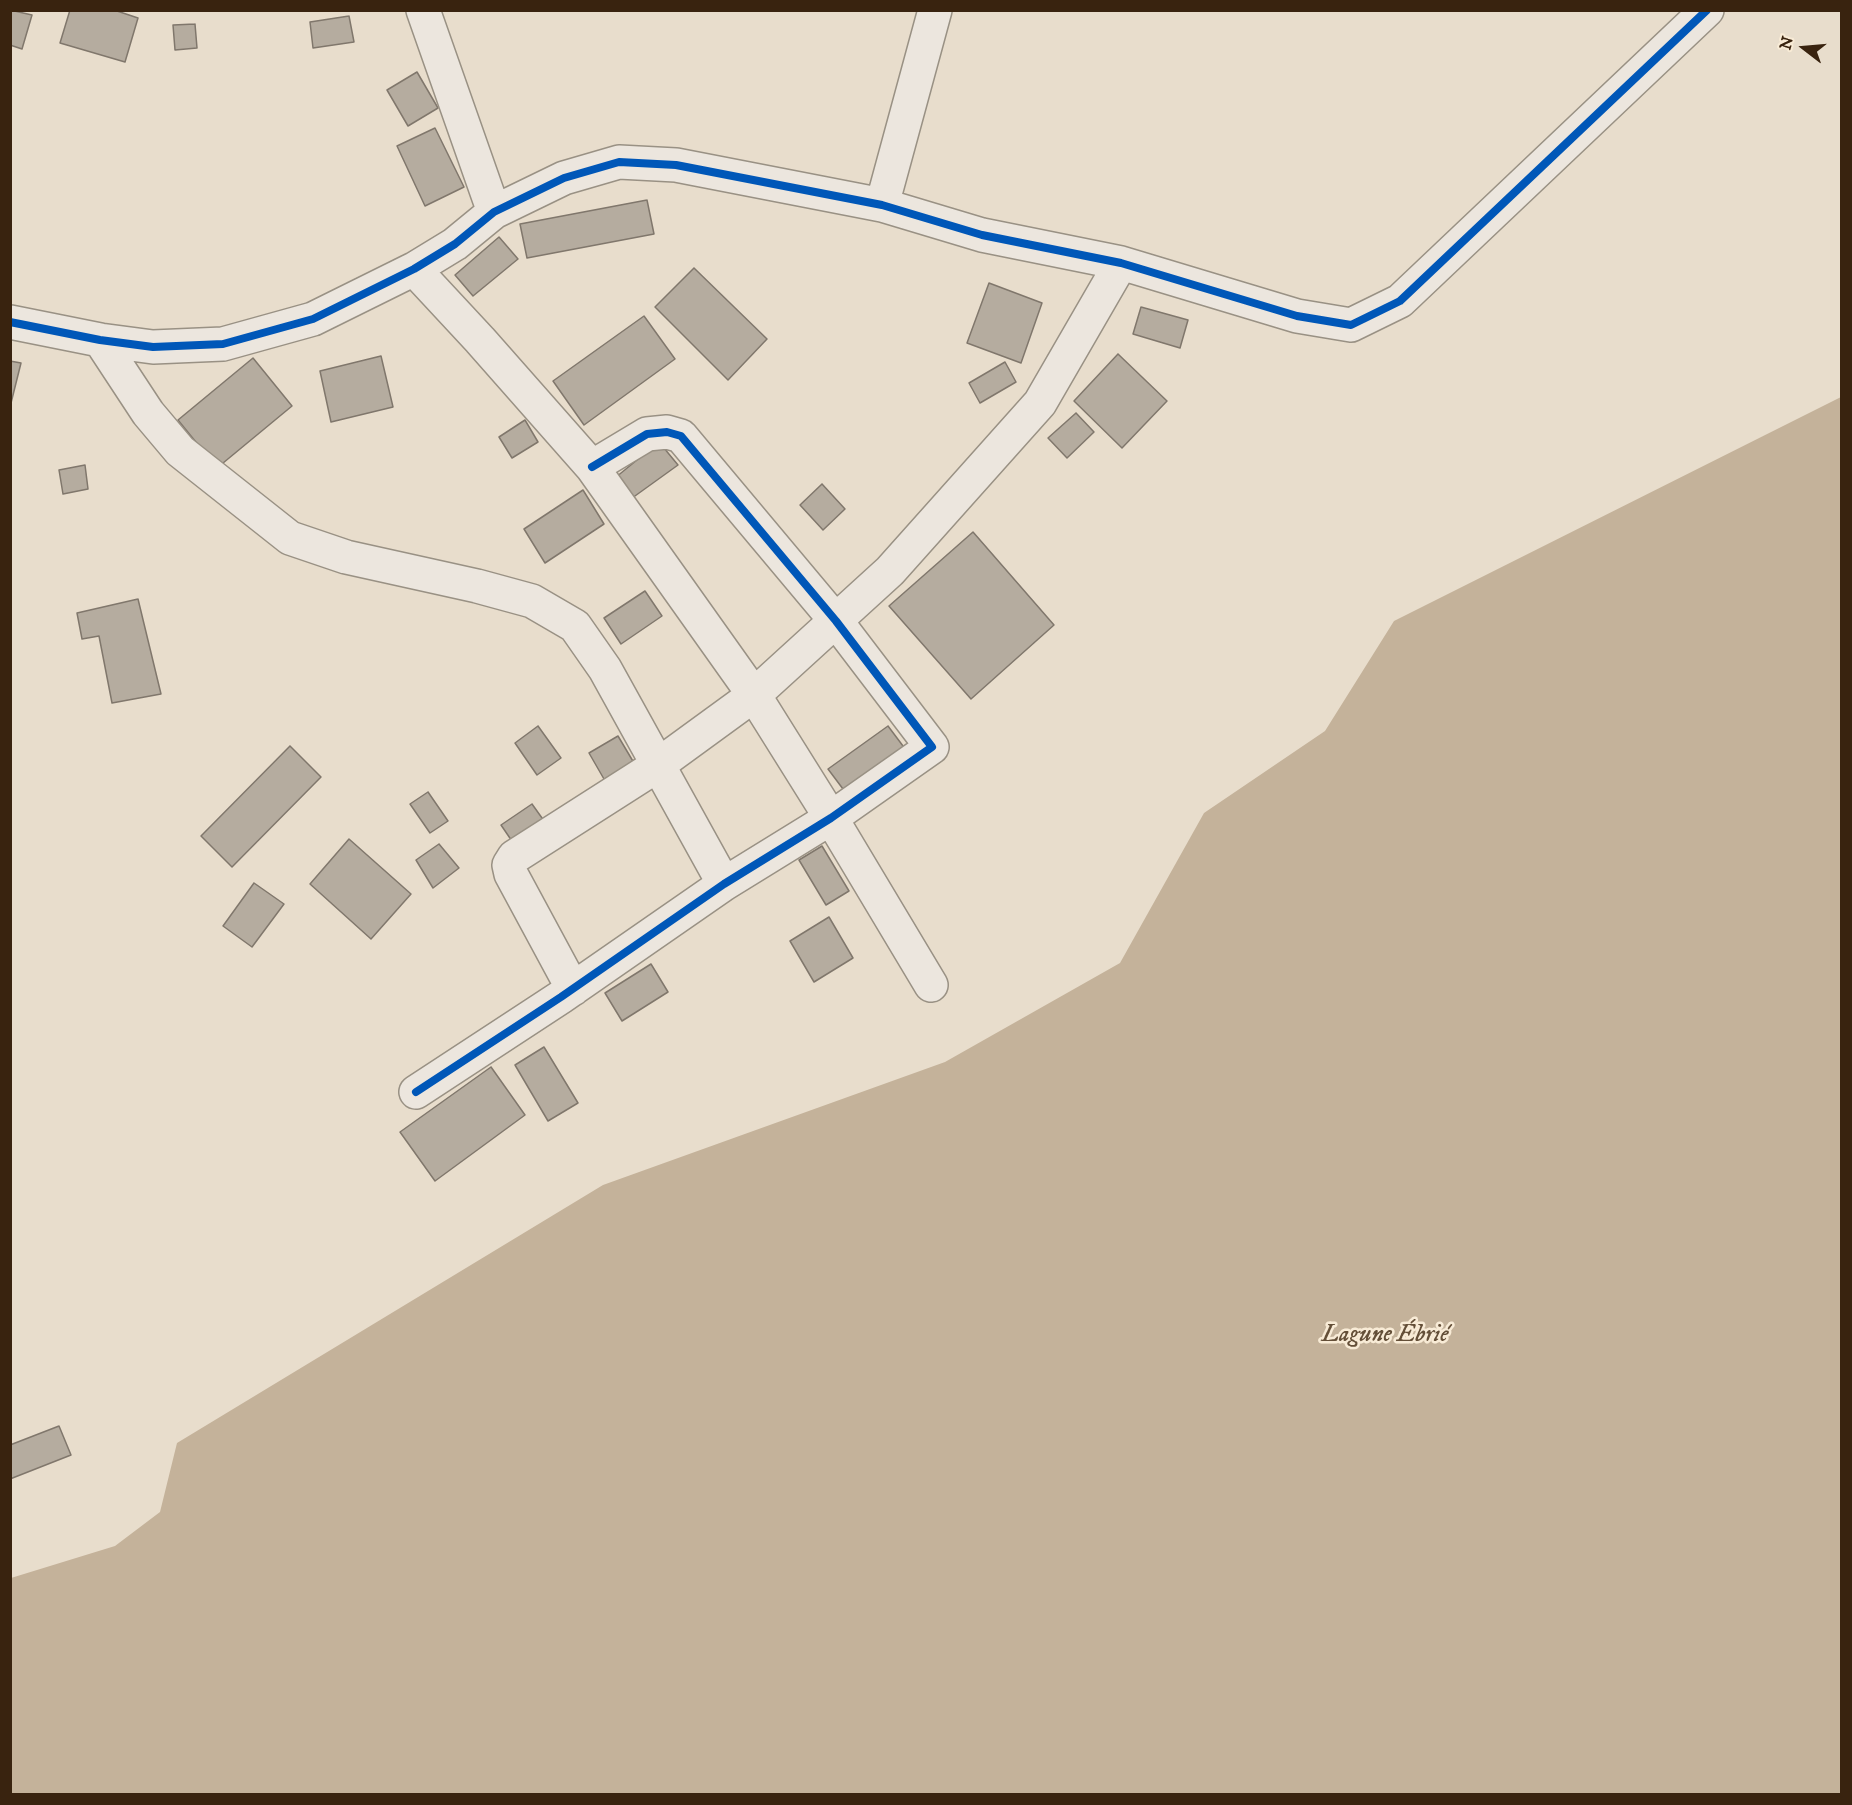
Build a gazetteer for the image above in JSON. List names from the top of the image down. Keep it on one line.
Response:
{"water":["Lagune Ébrié"],"north":"left"}
